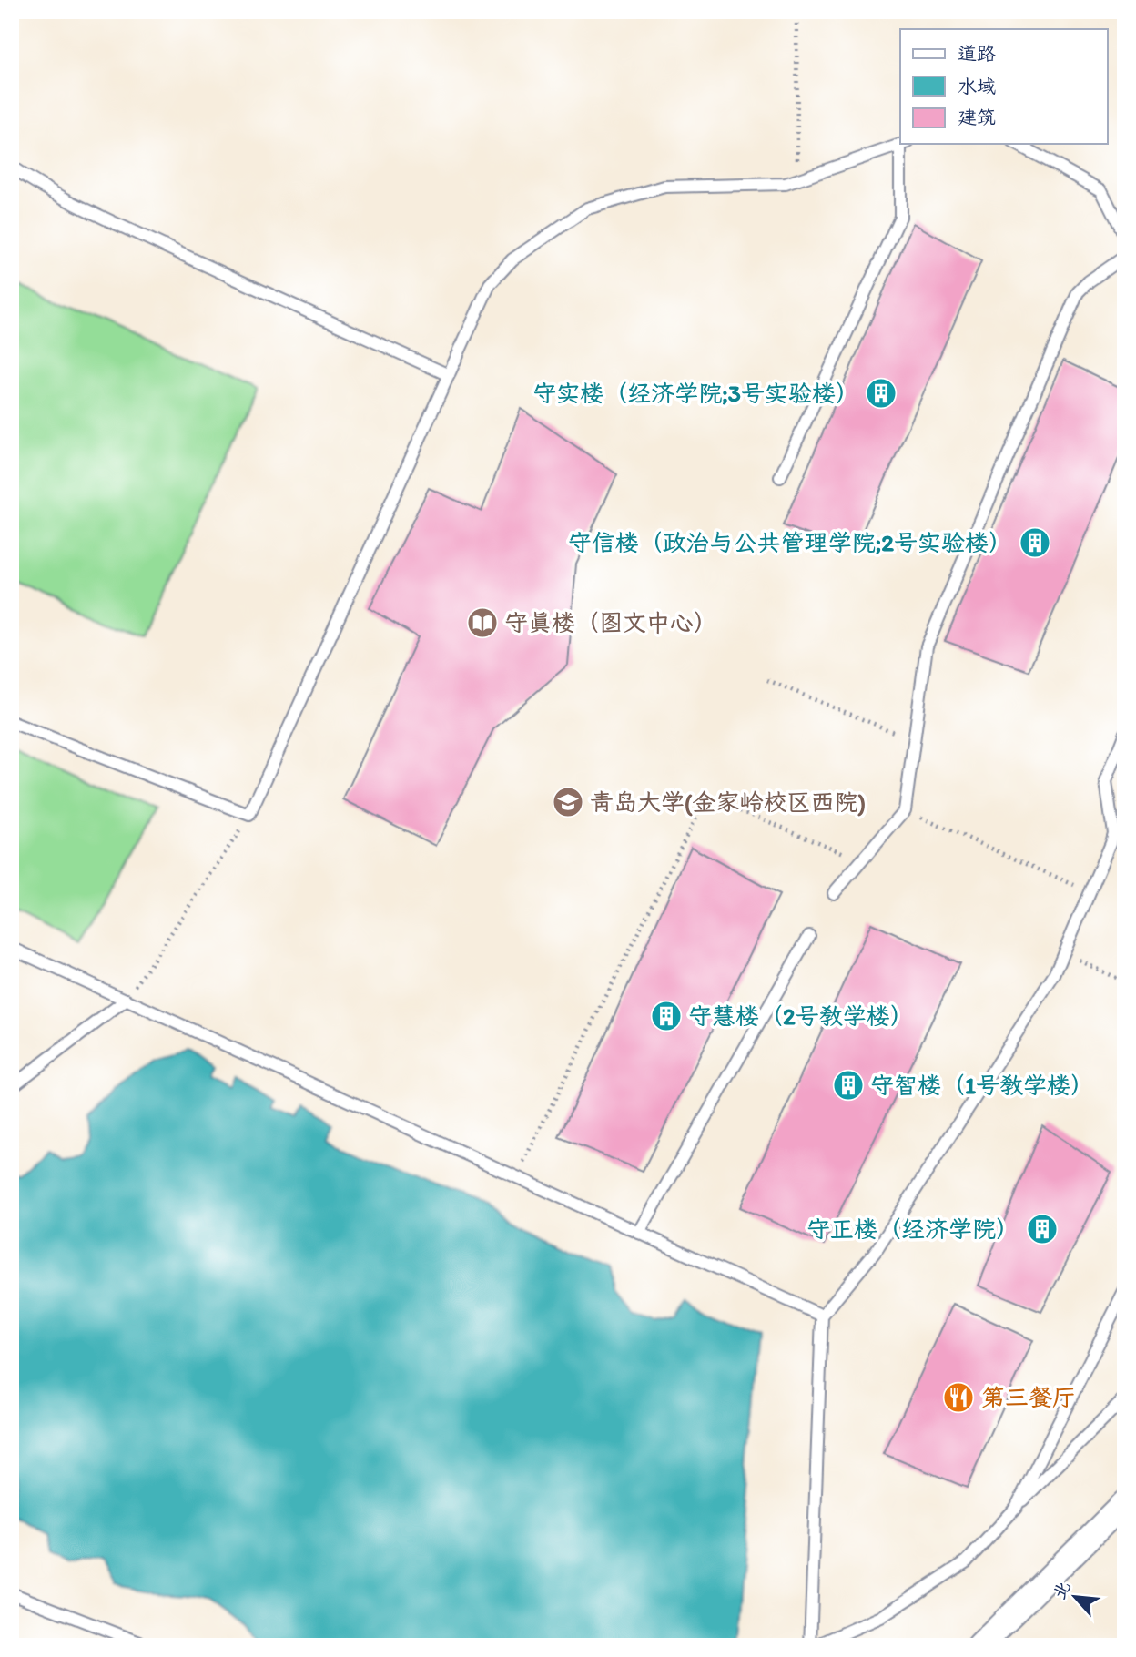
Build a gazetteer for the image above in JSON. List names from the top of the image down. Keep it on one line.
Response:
{"places":{"building":["守实楼（经济学院;3号实验楼）","守信楼（政治与公共管理学院;2号实验楼）","守慧楼（2号教学楼）","守智楼（1号教学楼）","守正楼（经济学院）"],"library":["守真楼（图文中心）"],"school or university":["青岛大学(金家岭校区西院)"],"restaurant":["第三餐厅"]},"legend":["道路","水域","建筑"],"north":"top left"}
